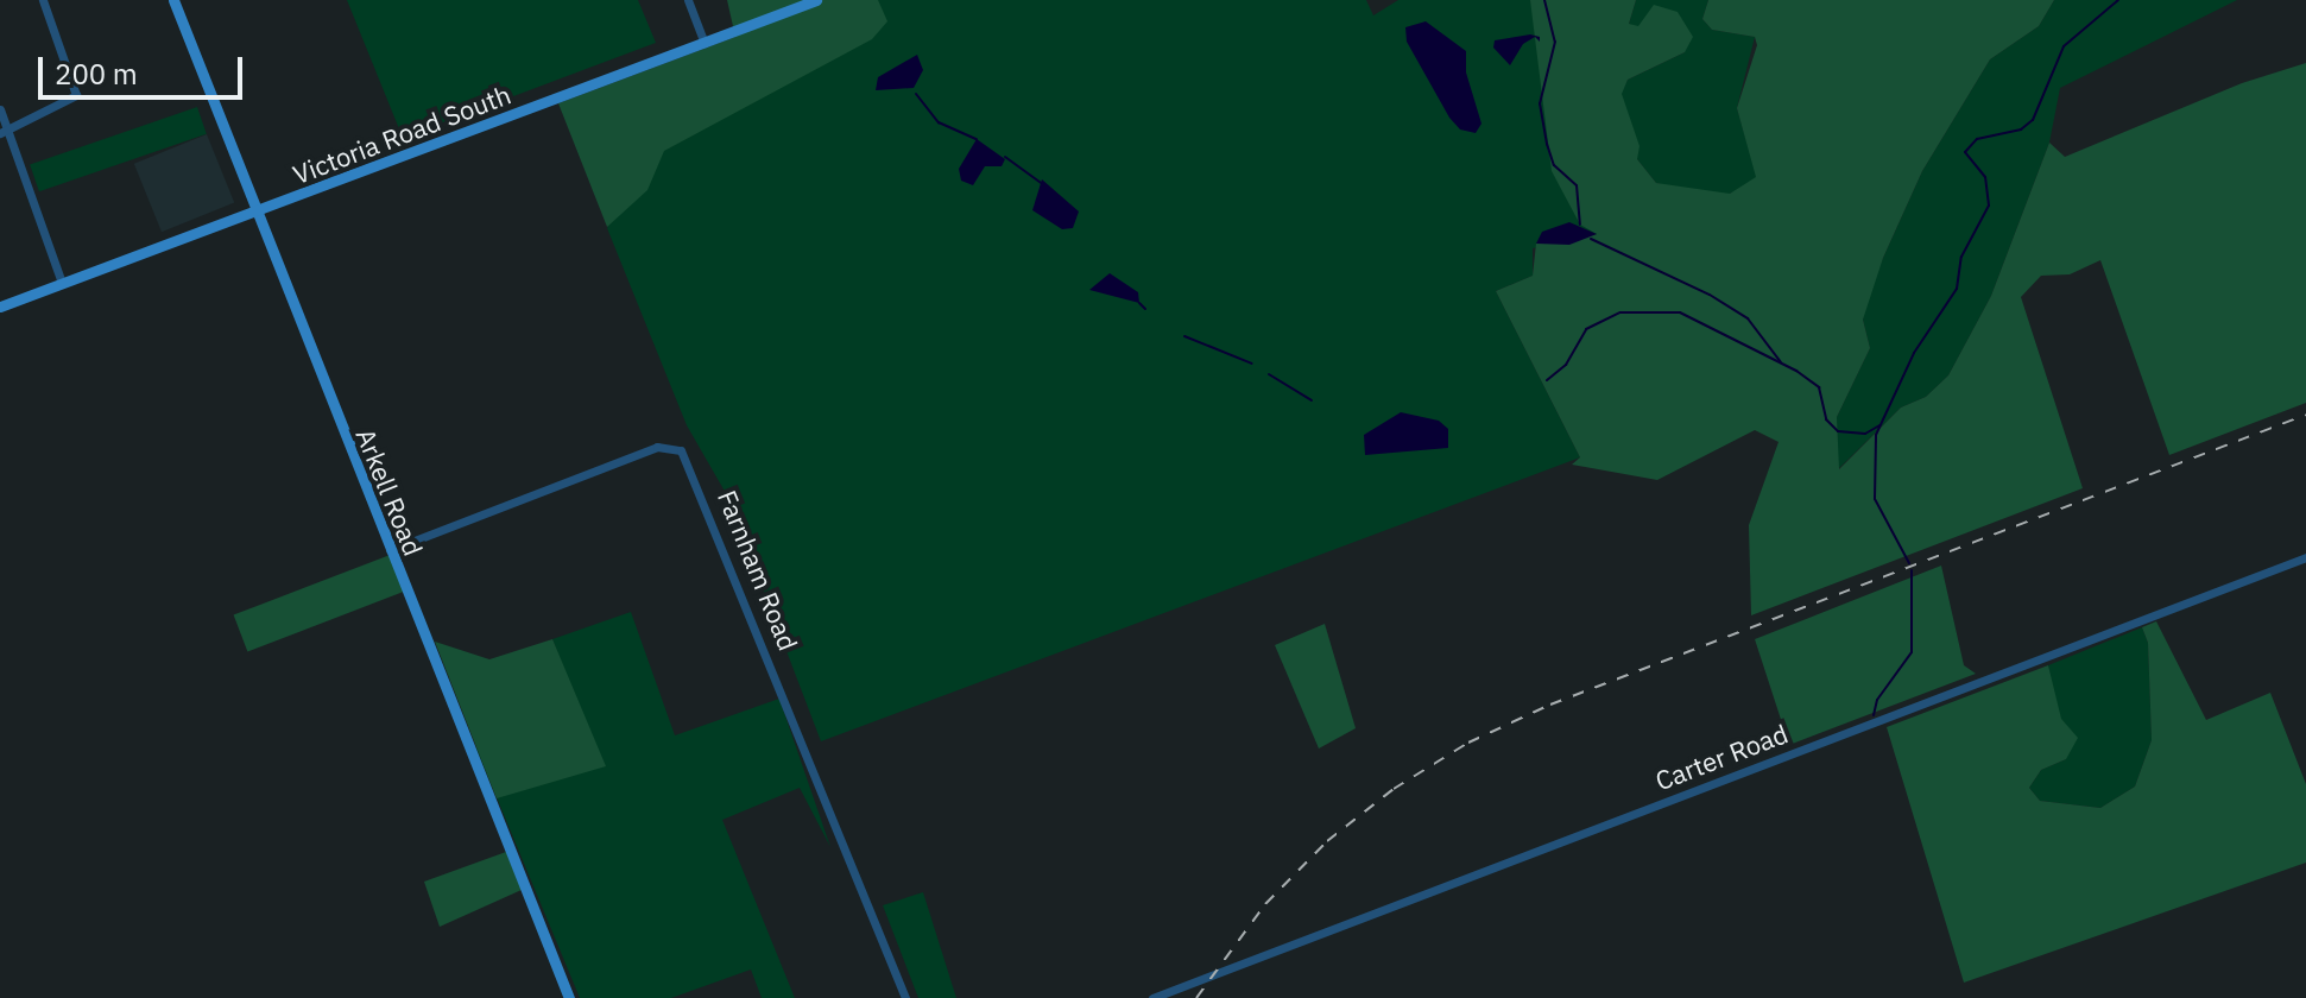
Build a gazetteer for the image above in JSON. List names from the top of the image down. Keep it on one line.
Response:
{"streets":{"main road":["Victoria Road South","Arkell Road"],"street":["Farnham Road","Carter Road"]},"crossings":[["Victoria Road South","Arkell Road"],["Arkell Road","Farnham Road"]],"scale_bar":"200 m"}
